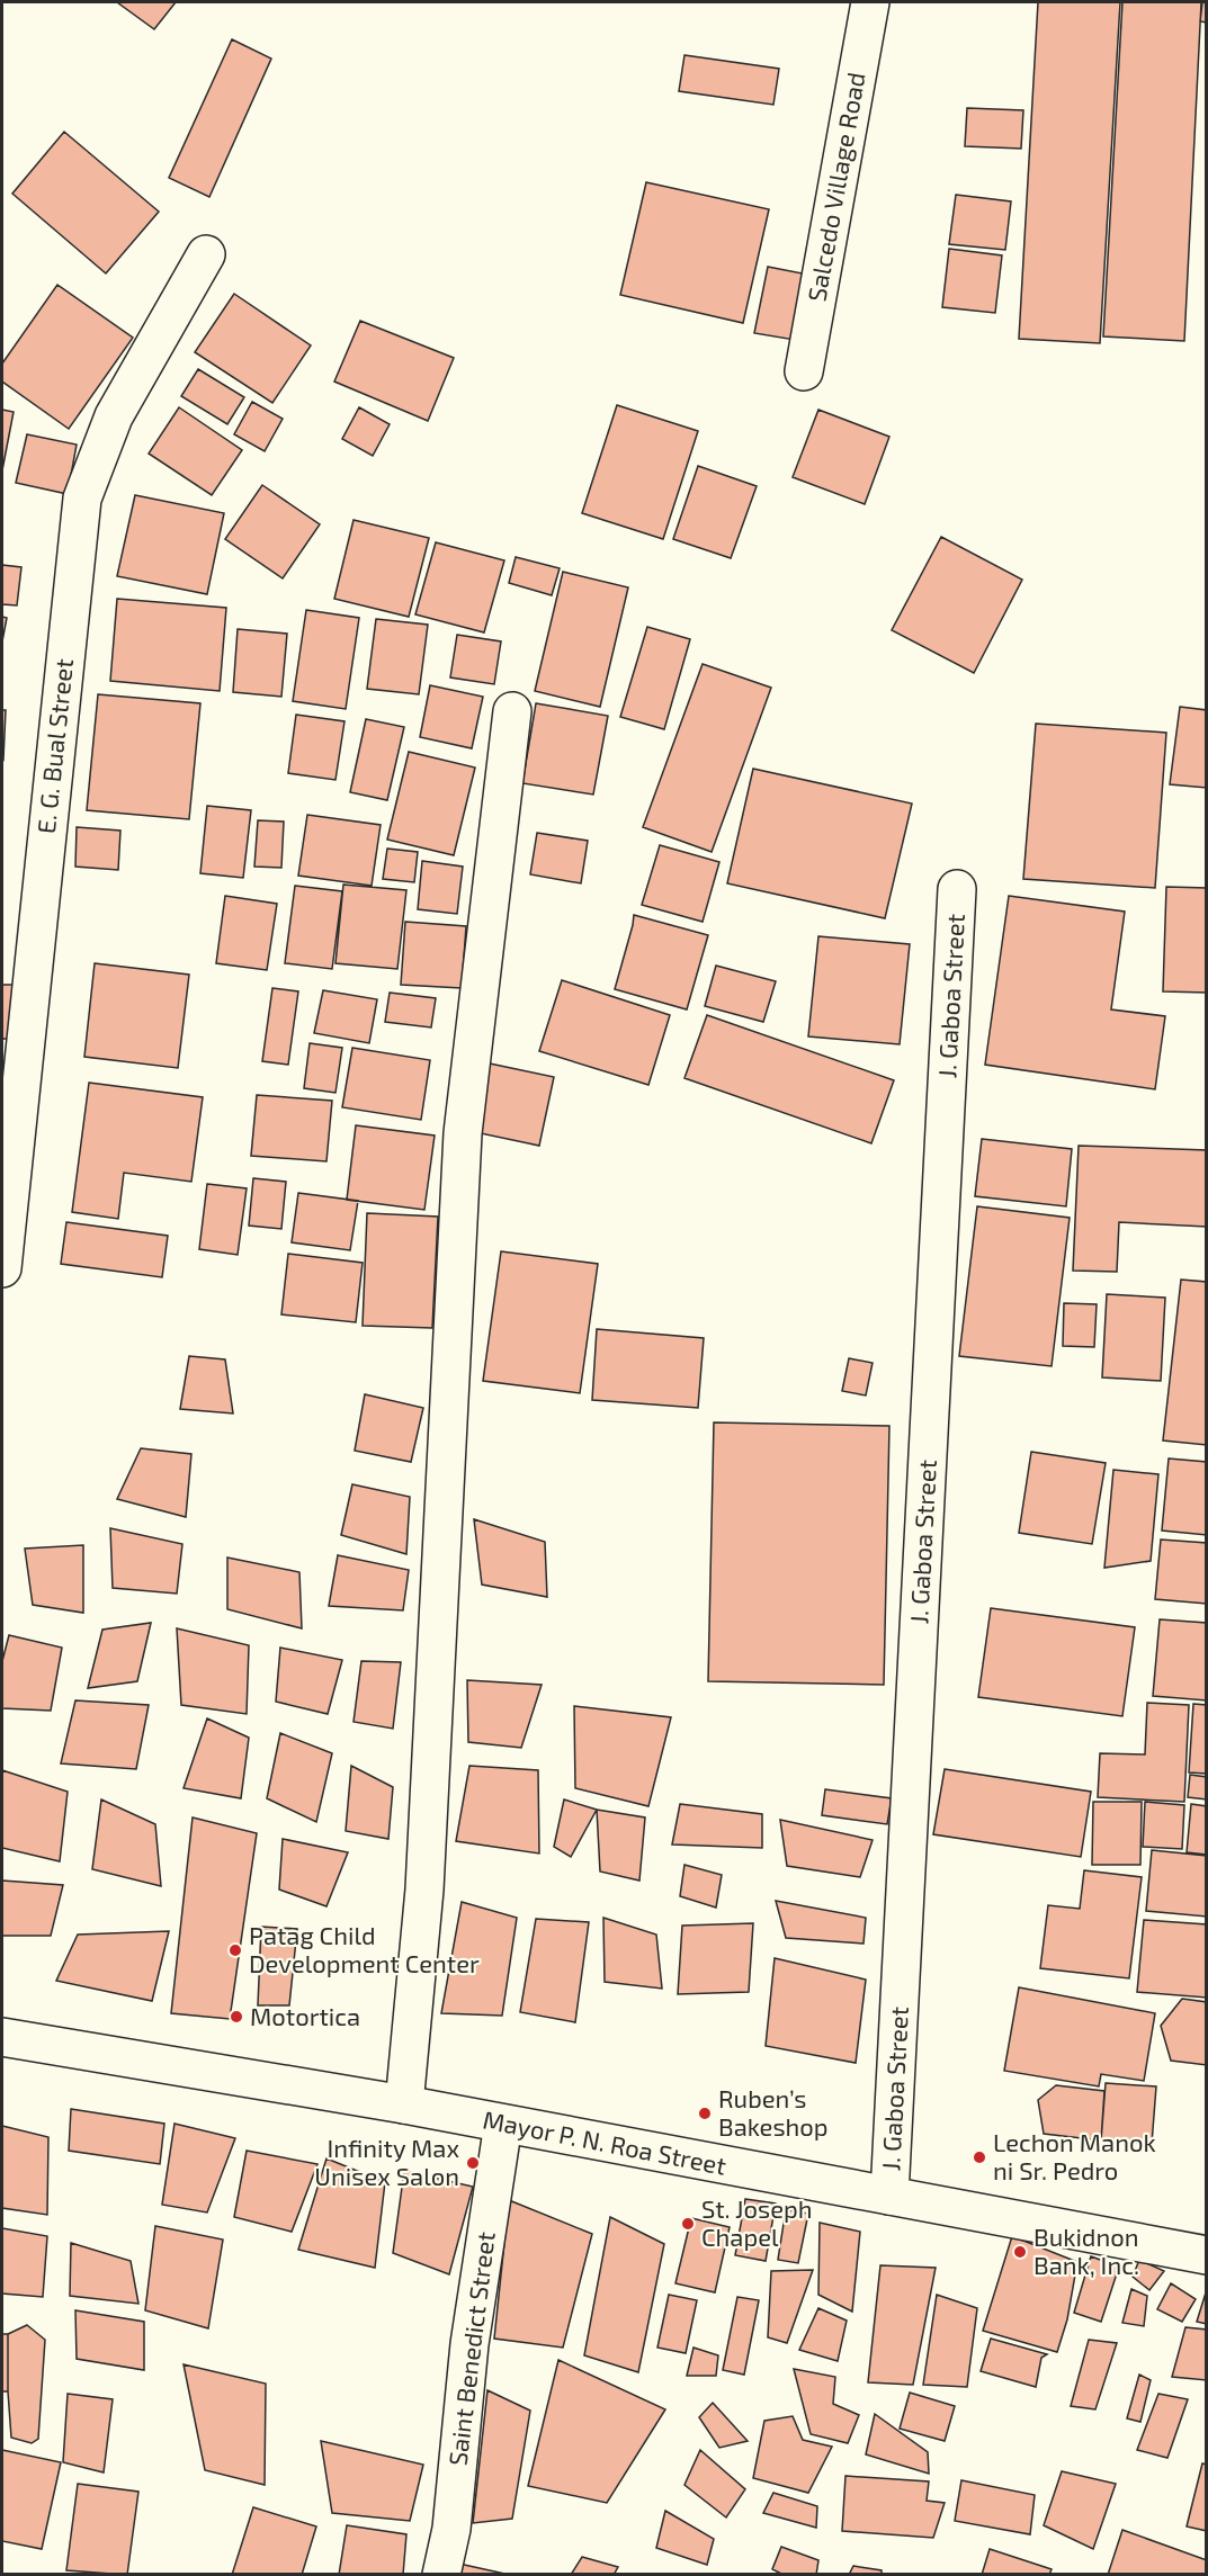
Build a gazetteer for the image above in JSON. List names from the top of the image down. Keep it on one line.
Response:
{"streets":{"street":["Salcedo Village Road","E. G. Bual Street","J. Gaboa Street","Mayor P. N. Roa Street","Saint Benedict Street"]},"crossings":[["J. Gaboa Street","Mayor P. N. Roa Street"],["Mayor P. N. Roa Street","Saint Benedict Street"]],"places":["Patag Child Development Center","Motortica","Ruben’s Bakeshop","Lechon Manok ni Sr. Pedro","Infinity Max Unisex Salon","St. Joseph Chapel","Bukidnon Bank, Inc."]}
